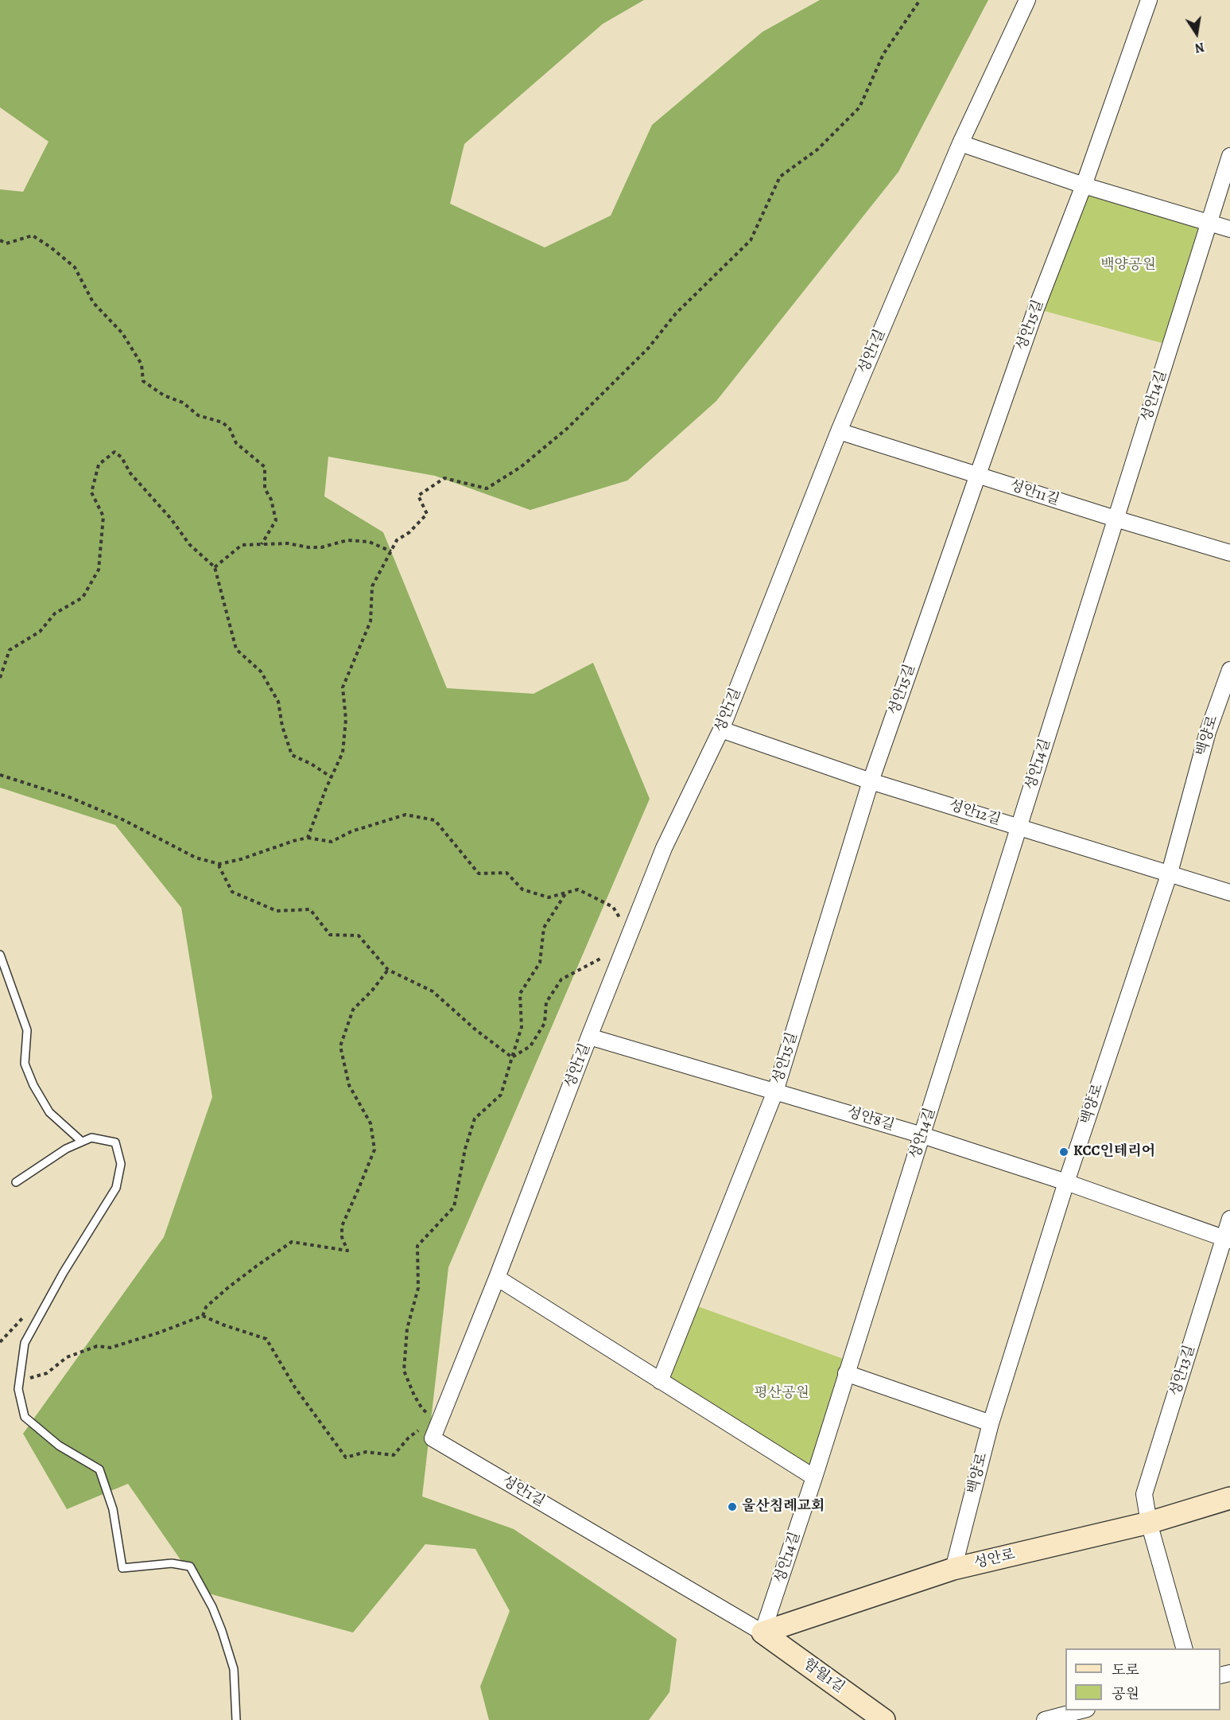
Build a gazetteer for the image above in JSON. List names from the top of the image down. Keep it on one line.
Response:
{"streets":{"street":["성안15길","성안1길","성안14길","성안11길","백양로","성안12길","성안8길","성안13길","성안로","함월1길"]},"crossings":[["성안15길","성안11길"],["성안15길","성안12길"],["성안15길","성안8길"],["성안1길","성안14길"],["성안1길","성안11길"],["성안1길","성안12길"],["성안1길","성안8길"],["성안1길","성안로"],["성안1길","함월1길"],["성안14길","성안11길"],["성안14길","성안12길"],["성안14길","성안8길"],["성안14길","성안로"],["성안14길","함월1길"],["백양로","성안12길"],["백양로","성안8길"],["백양로","성안로"],["성안8길","성안13길"],["성안13길","성안로"],["성안로","함월1길"]],"parks":["백양공원","평산공원"],"places":["KCC인테리어","울산침례교회"],"legend":["도로","공원"],"north":"bottom"}
